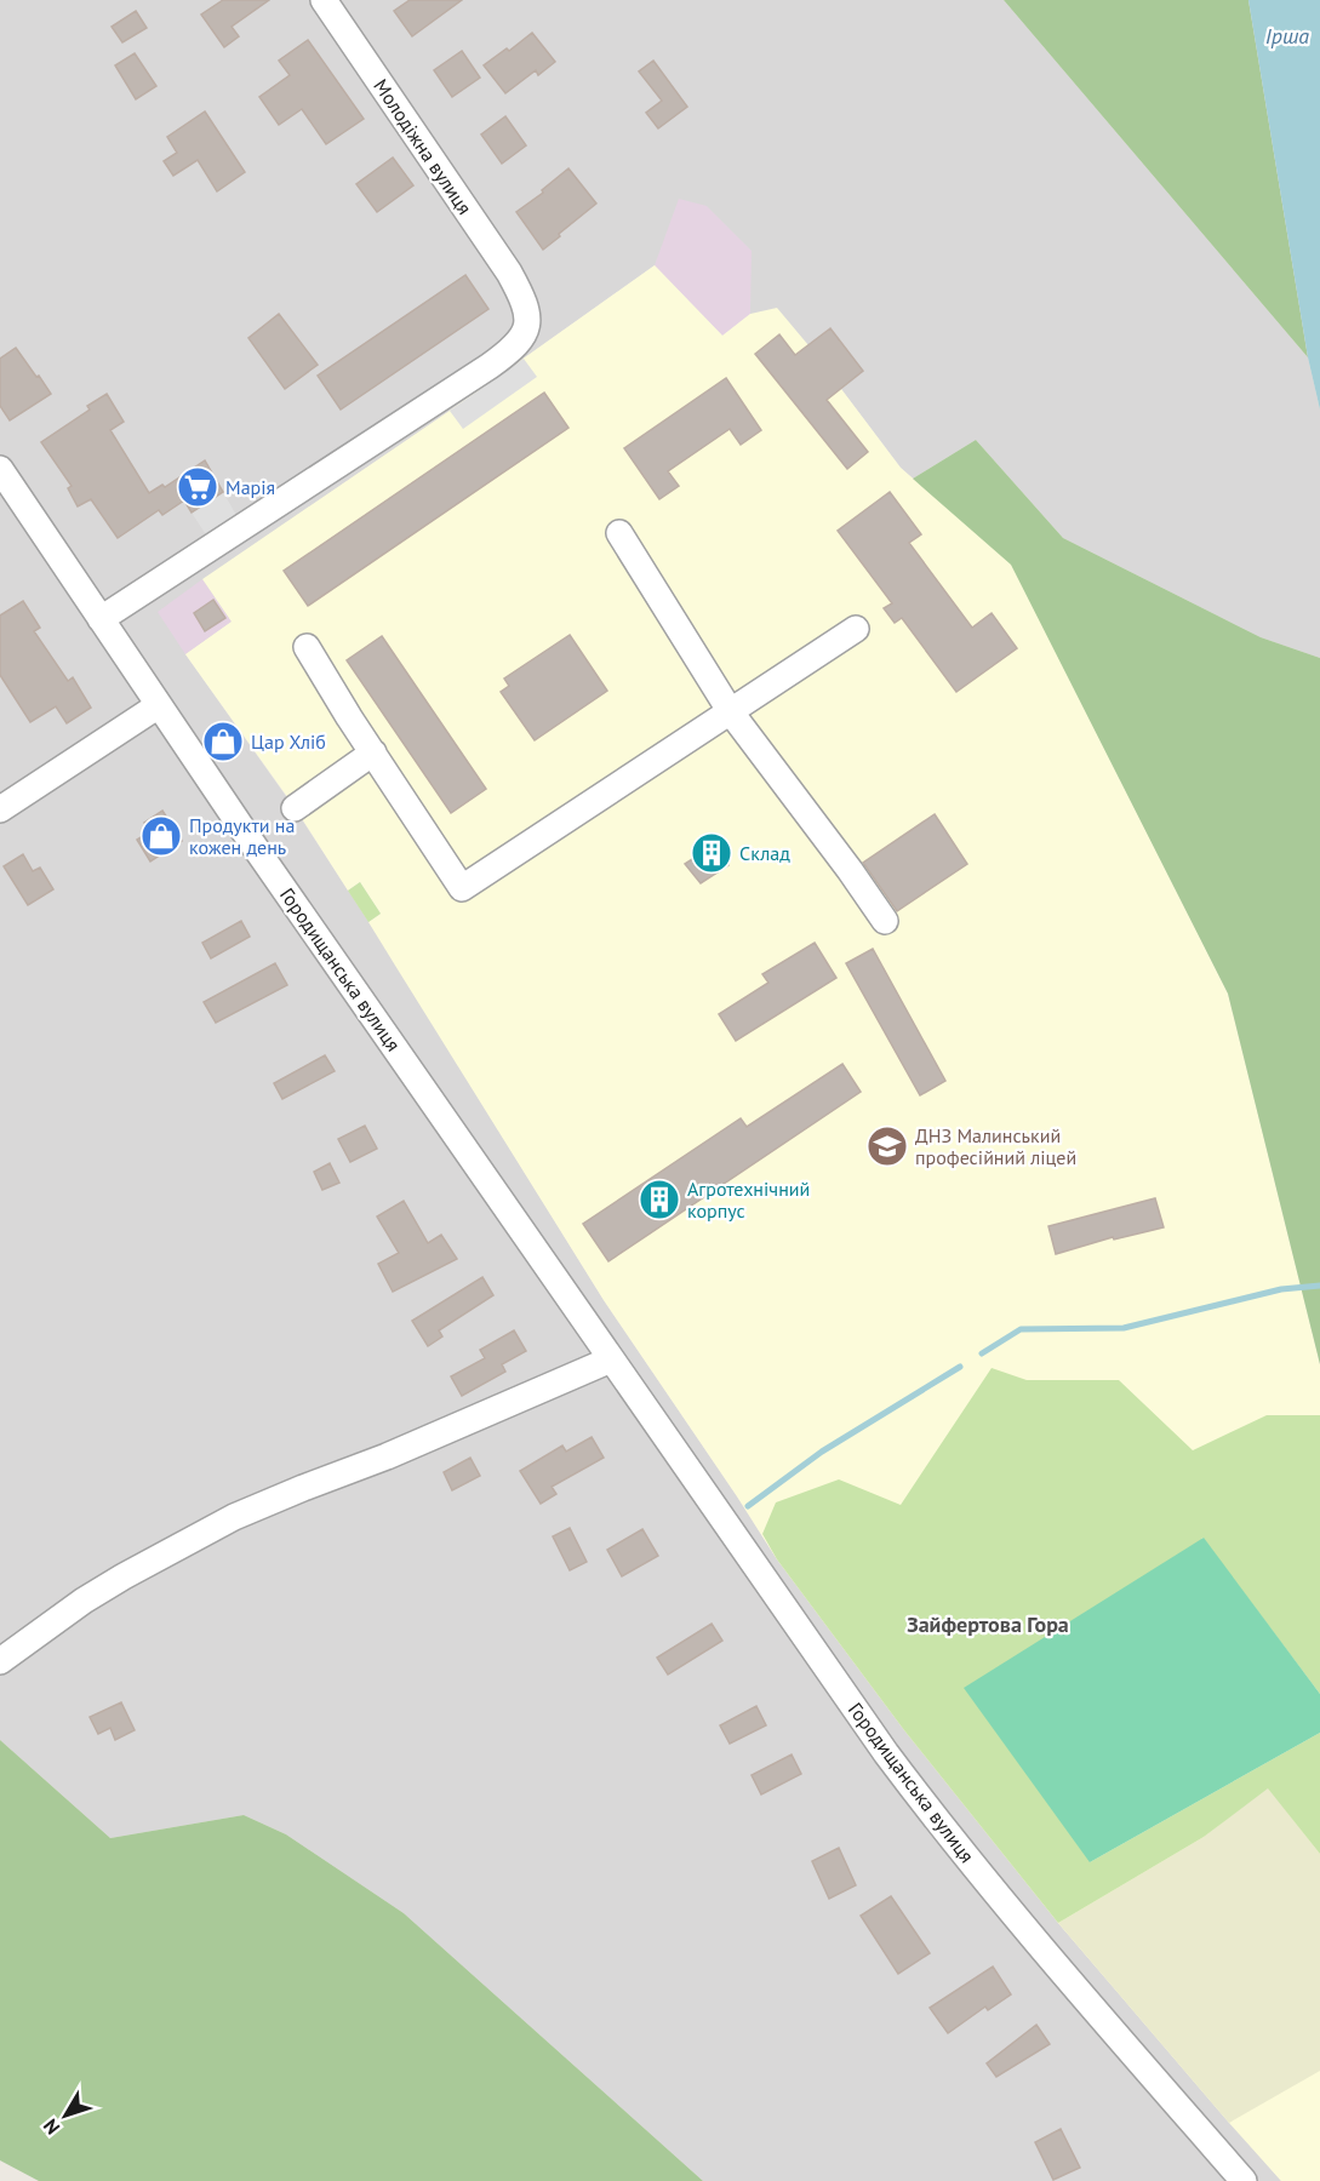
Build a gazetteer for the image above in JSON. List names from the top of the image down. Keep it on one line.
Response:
{"streets":{"street":["Молодіжна вулиця","Городищанська вулиця"]},"crossings":[["Молодіжна вулиця","Городищанська вулиця"]],"districts":["Зайфертова Гора"],"water":["Ірша"],"places":{"supermarket":["Марія"],"shop":["Цар Хліб","Продукти на кожен день"],"building":["Склад","Агротехнічний корпус"],"school or university":["ДНЗ Малинський професійний ліцей"]},"north":"bottom left"}
